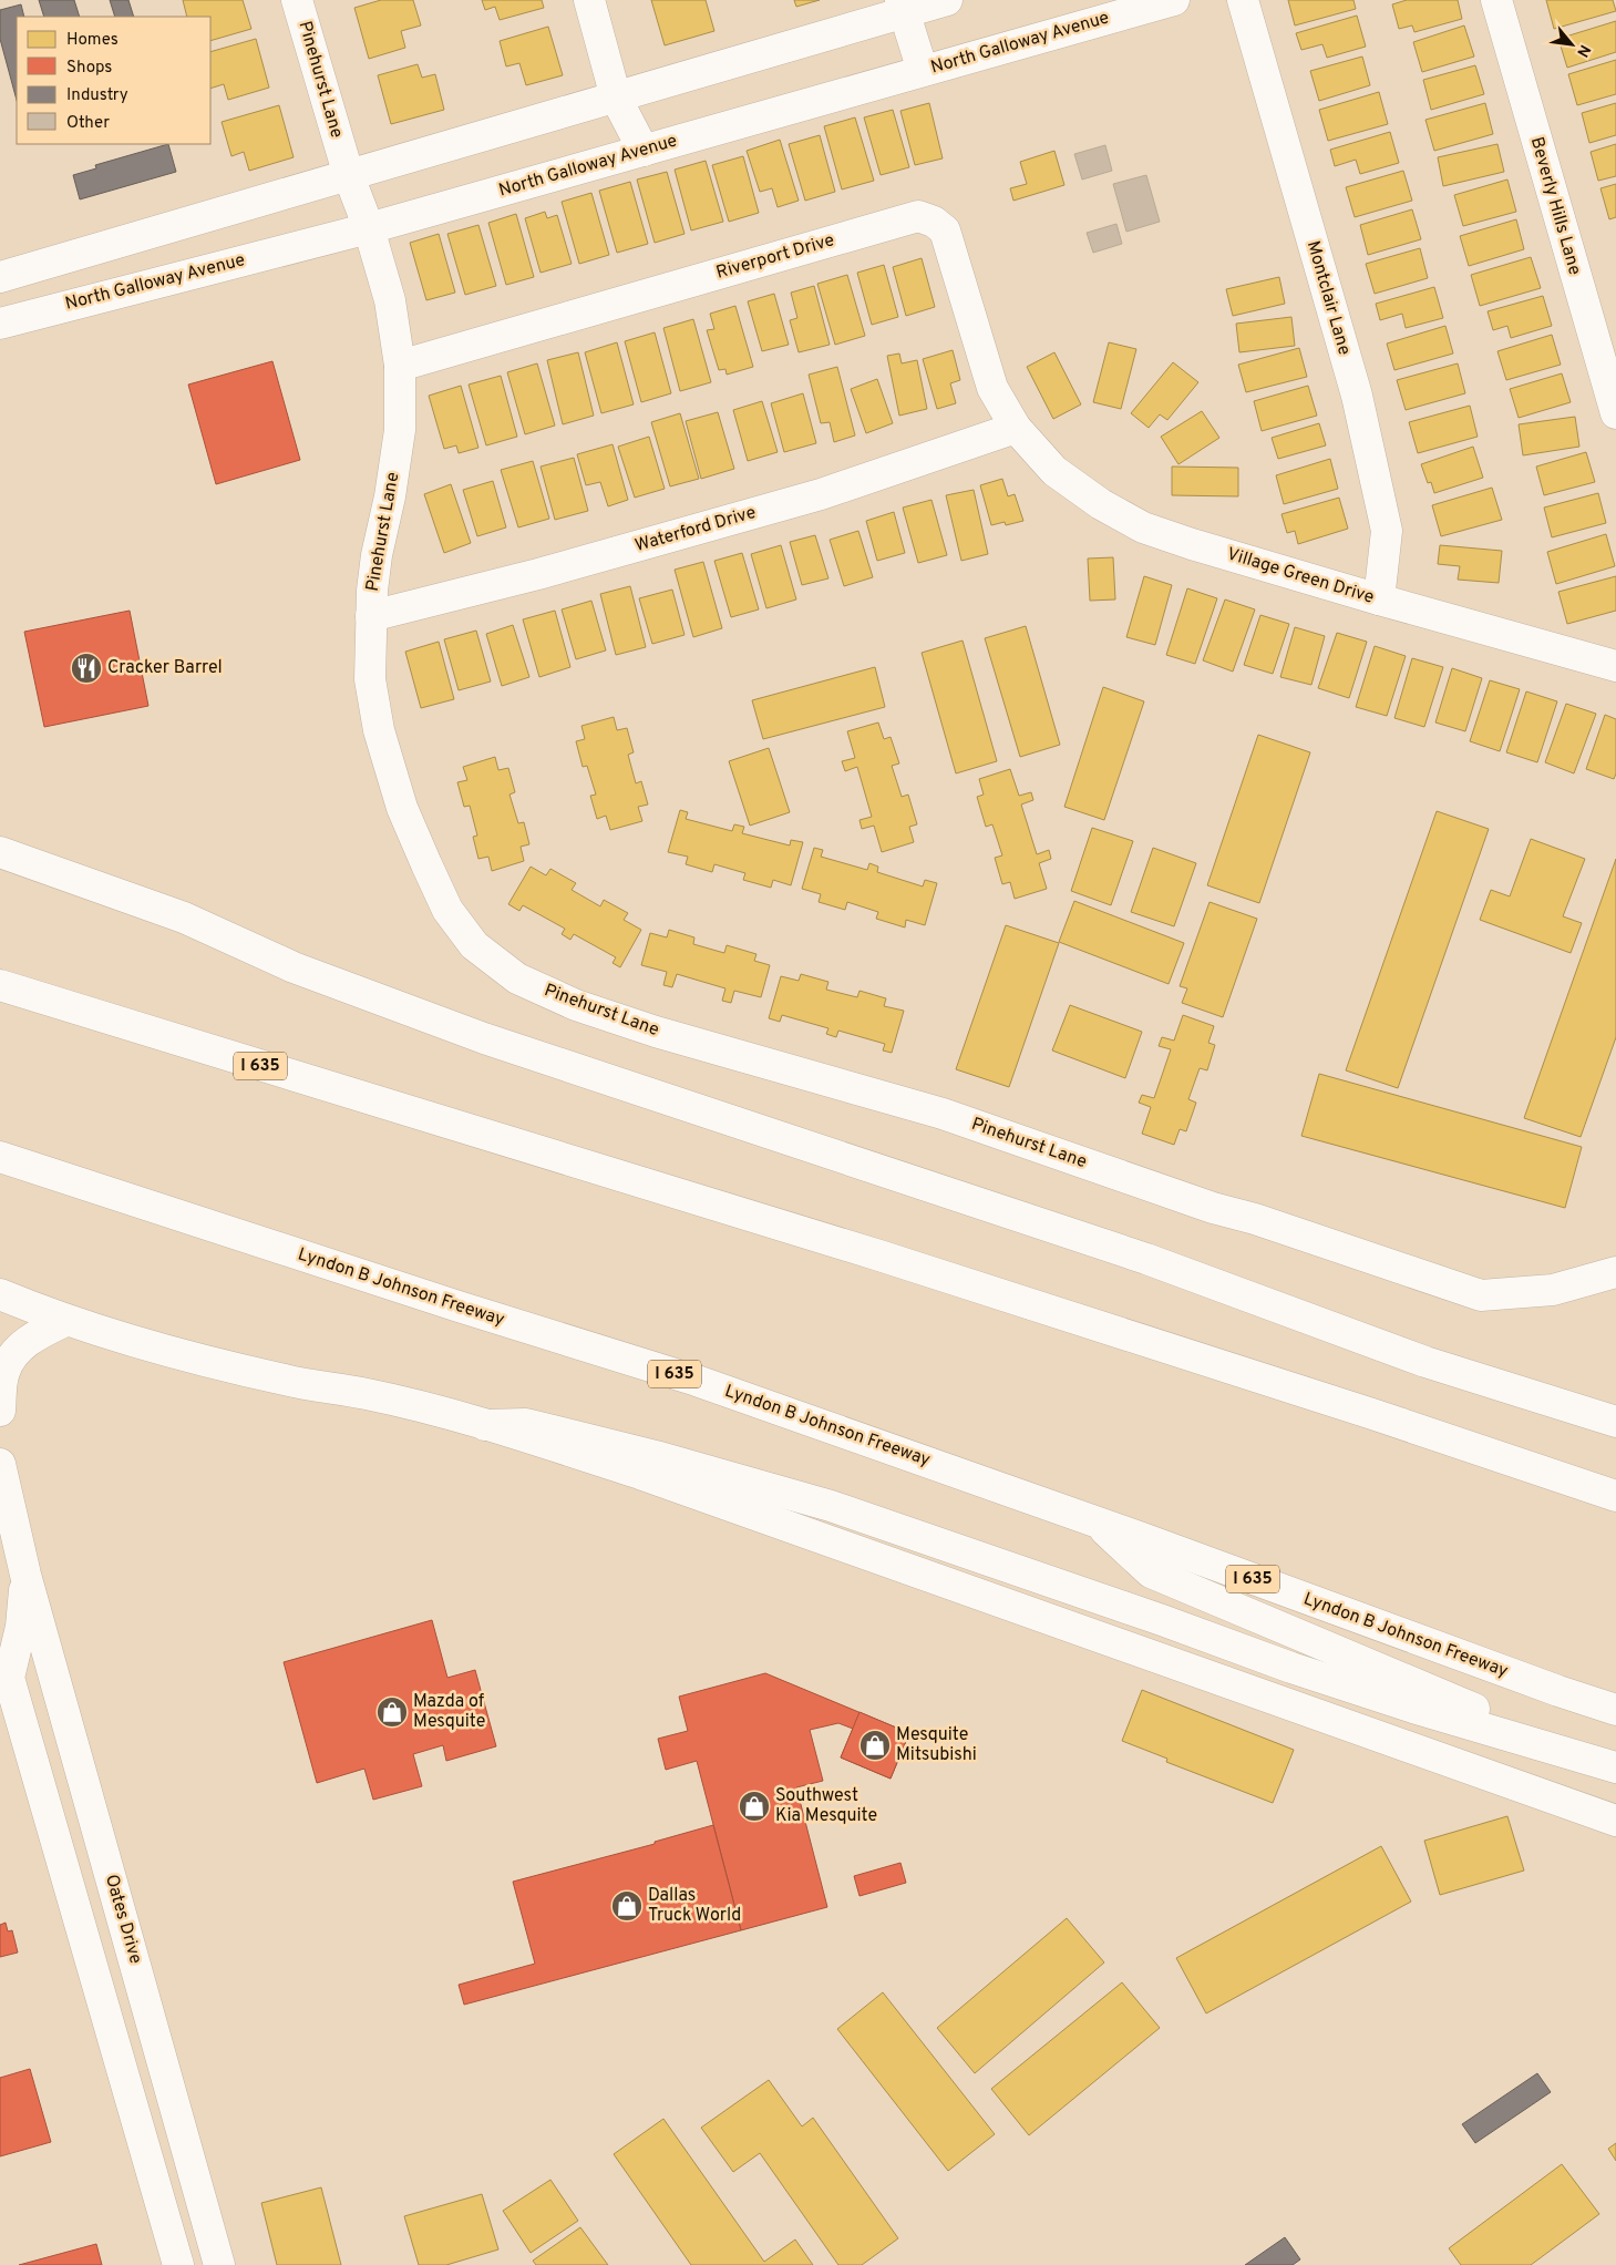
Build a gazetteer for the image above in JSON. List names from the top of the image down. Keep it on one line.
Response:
{"streets":{"main road":["North Galloway Avenue","Pinehurst Lane","Beverly Hills Lane","Riverport Drive","Montclair Lane","Waterford Drive","Village Green Drive","I 635","Lyndon B Johnson Freeway","Oates Drive"]},"crossings":[["North Galloway Avenue","Pinehurst Lane"],["Pinehurst Lane","Riverport Drive"],["Pinehurst Lane","Waterford Drive"],["Riverport Drive","Waterford Drive"],["Riverport Drive","Village Green Drive"],["Montclair Lane","Village Green Drive"],["Waterford Drive","Village Green Drive"]],"places":{"restaurant":["Cracker Barrel"],"shop":["Mazda of Mesquite","Mesquite Mitsubishi","Southwest Kia Mesquite","Dallas Truck World"]},"legend":["Homes","Shops","Industry","Other"],"north":"bottom right"}
